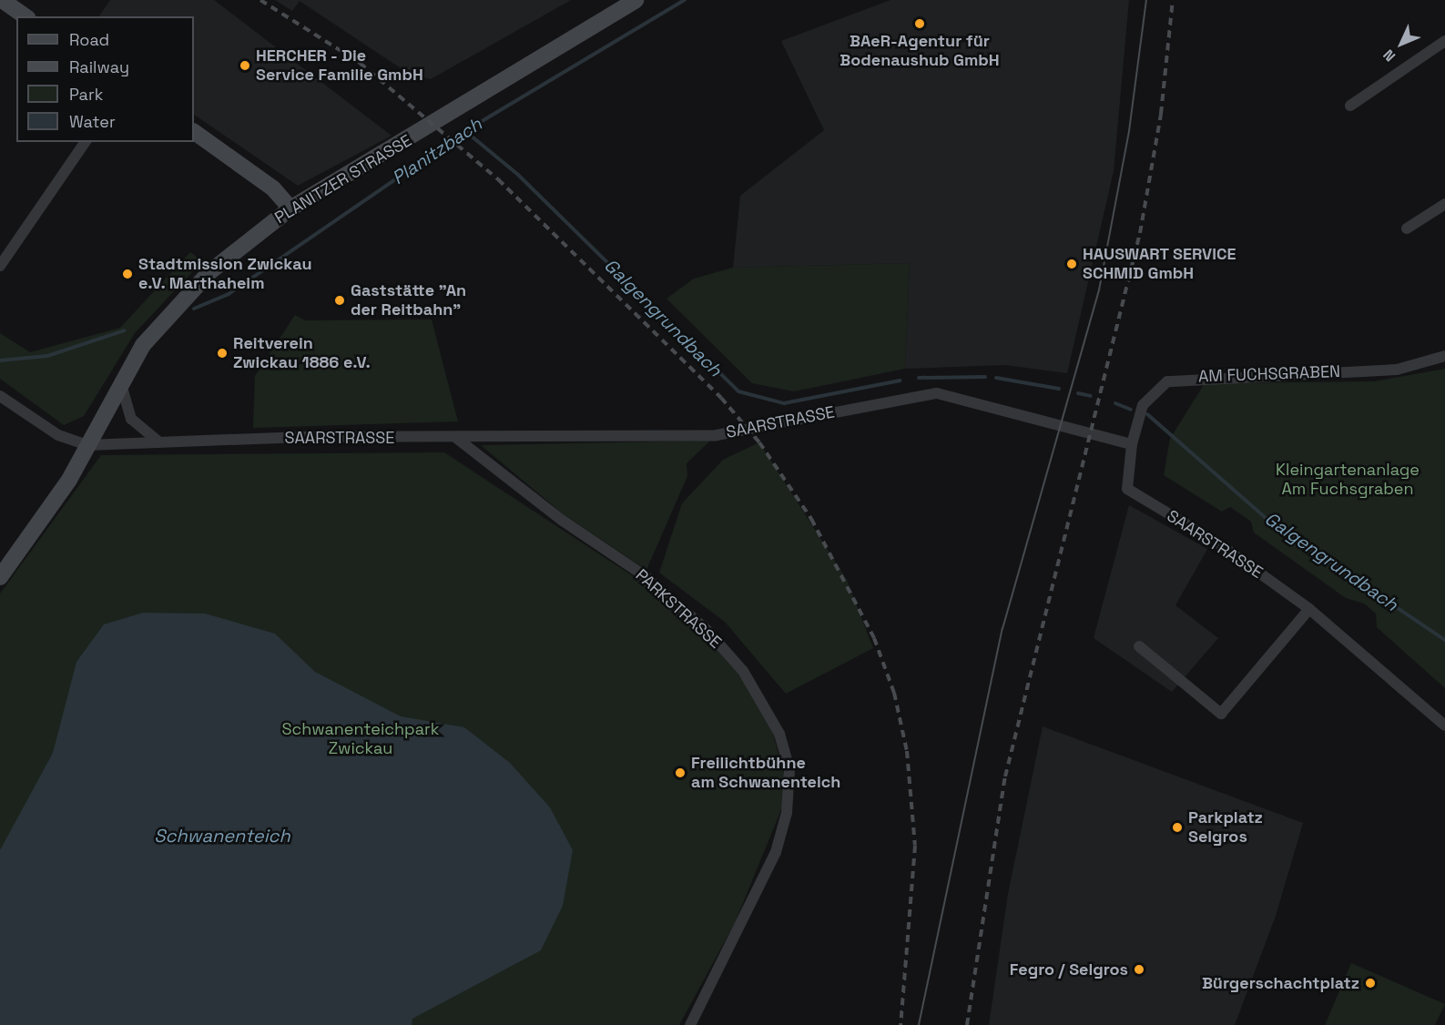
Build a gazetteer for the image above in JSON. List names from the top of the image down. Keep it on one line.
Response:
{"streets":{"main road":["PLANITZER STRASSE"],"street":["AM FUCHSGRABEN","SAARSTRASSE","PARKSTRASSE"]},"crossings":[["PLANITZER STRASSE","SAARSTRASSE"],["AM FUCHSGRABEN","SAARSTRASSE"],["SAARSTRASSE","PARKSTRASSE"]],"water":["Planitzbach","Galgengrundbach","Schwanenteich"],"parks":["Kleingartenanlage Am Fuchsgraben","Schwanenteichpark Zwickau"],"places":["BAeR-Agentur für Bodenaushub GmbH","HERCHER - Die Service Familie GmbH","HAUSWART SERVICE SCHMID GmbH","Stadtmission Zwickau e.V. Marthaheim","Gaststätte \"An der Reitbahn\"","Reitverein Zwickau 1886 e.V.","Freilichtbühne am Schwanenteich","Parkplatz Selgros","Fegro / Selgros","Bürgerschachtplatz"],"legend":["Road","Railway","Park","Water"],"north":"bottom left"}
